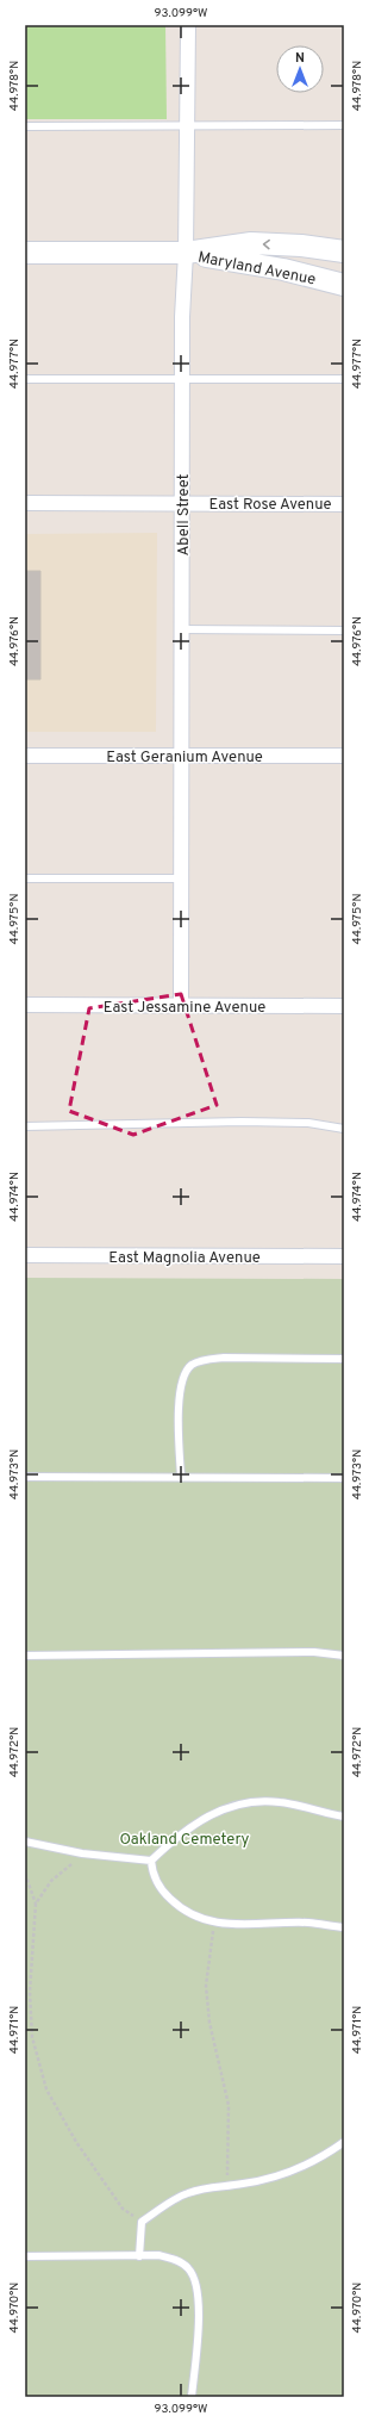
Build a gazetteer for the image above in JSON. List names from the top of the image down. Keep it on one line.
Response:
{"streets":{"main road":["Maryland Avenue"],"street":["East Rose Avenue","Abell Street","East Geranium Avenue","East Jessamine Avenue","East Magnolia Avenue"]},"crossings":[["Maryland Avenue","Abell Street"],["East Rose Avenue","Abell Street"],["Abell Street","East Geranium Avenue"],["Abell Street","East Jessamine Avenue"]],"parks":["Oakland Cemetery"],"north":"top","coordinates":["93.099°W","44.978°N","44.977°N","44.976°N","44.975°N","44.974°N","44.973°N","44.972°N","44.971°N","44.970°N"]}
